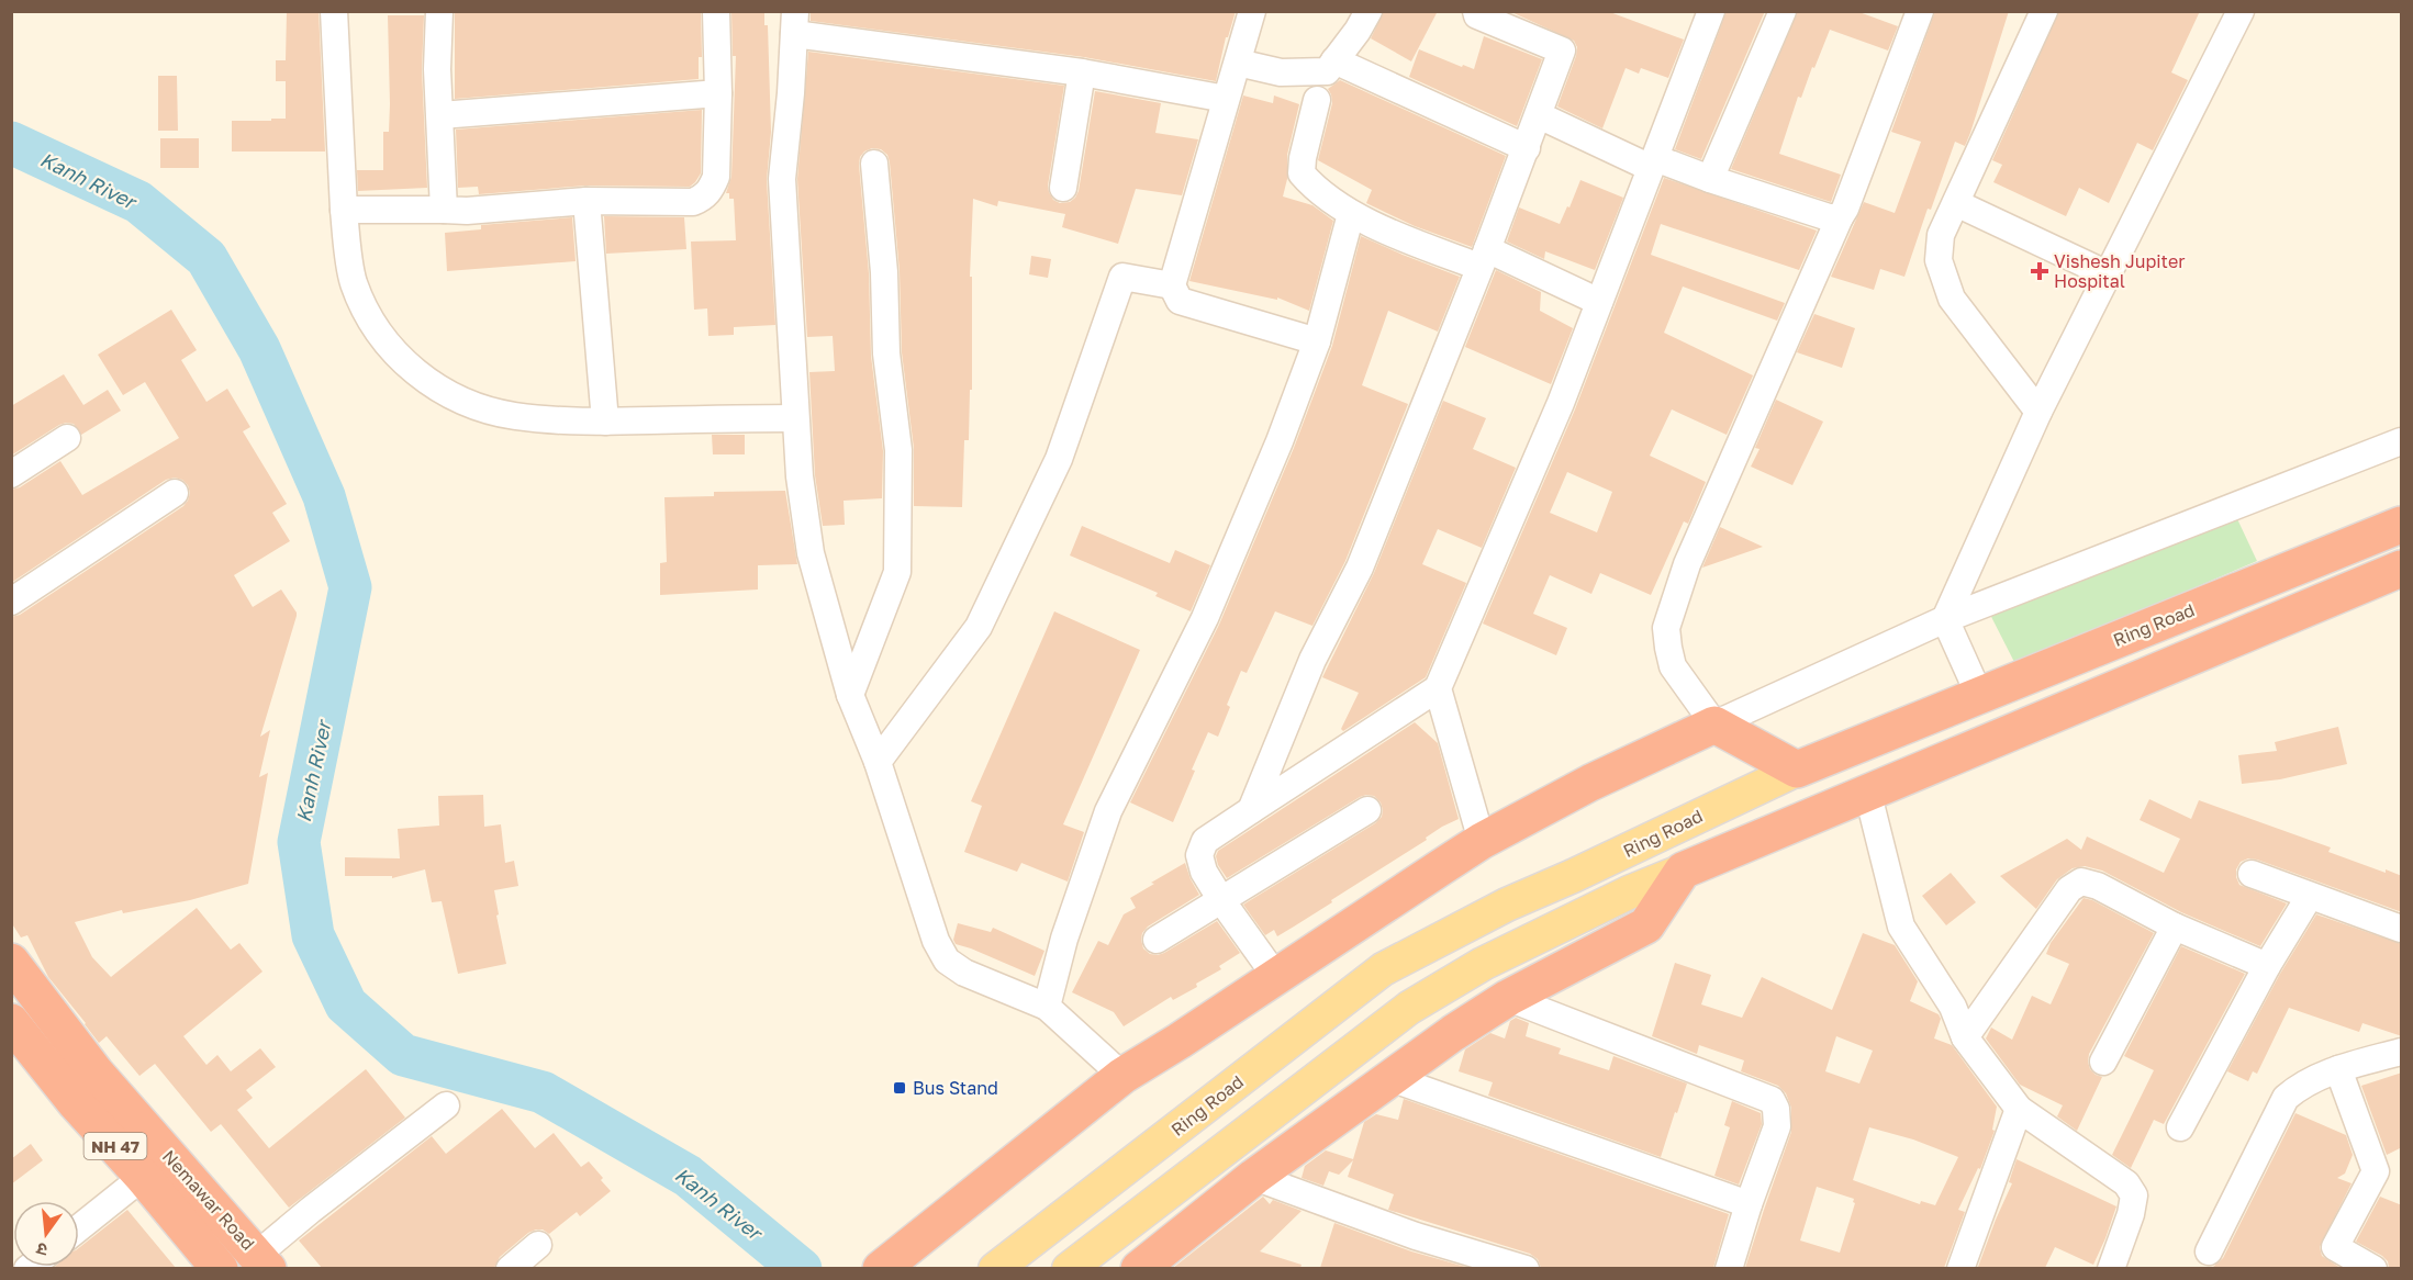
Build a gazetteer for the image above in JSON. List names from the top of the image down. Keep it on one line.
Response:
{"streets":{"highway":["Ring Road","NH 47","Nemawar Road"]},"water":["Kanh River"],"places":{"health":["Vishesh Jupiter Hospital"],"transit":["Bus Stand"]},"north":"bottom"}
